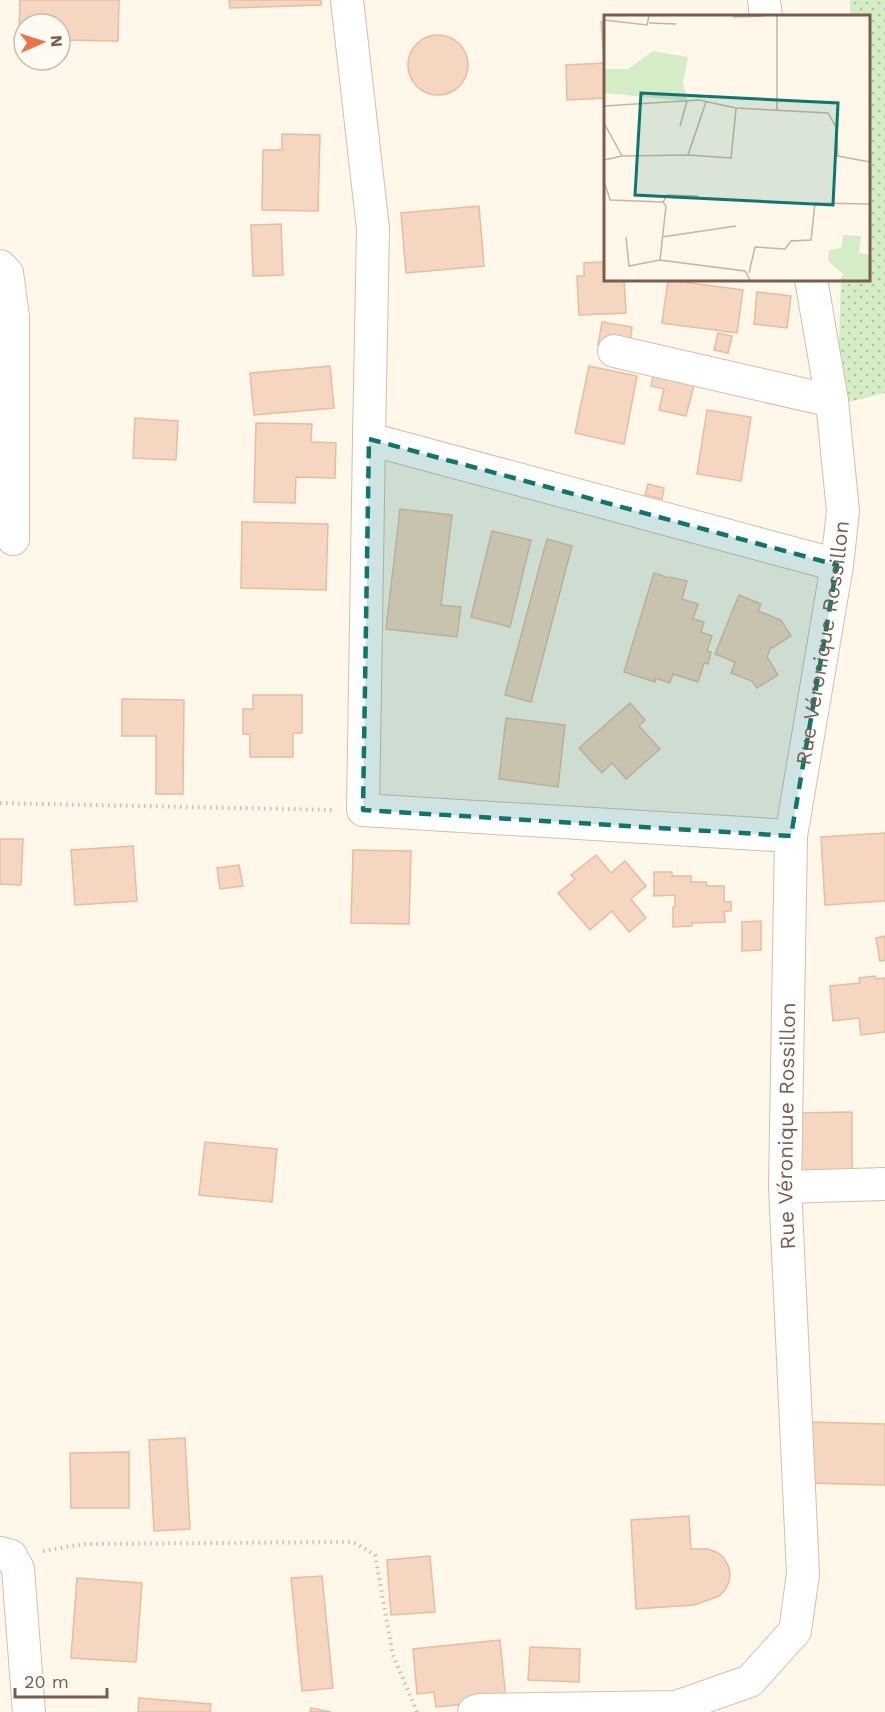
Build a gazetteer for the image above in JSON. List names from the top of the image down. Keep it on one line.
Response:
{"streets":{"street":["Rue Véronique Rossillon"]},"scale_bar":"20 m","north":"right"}
